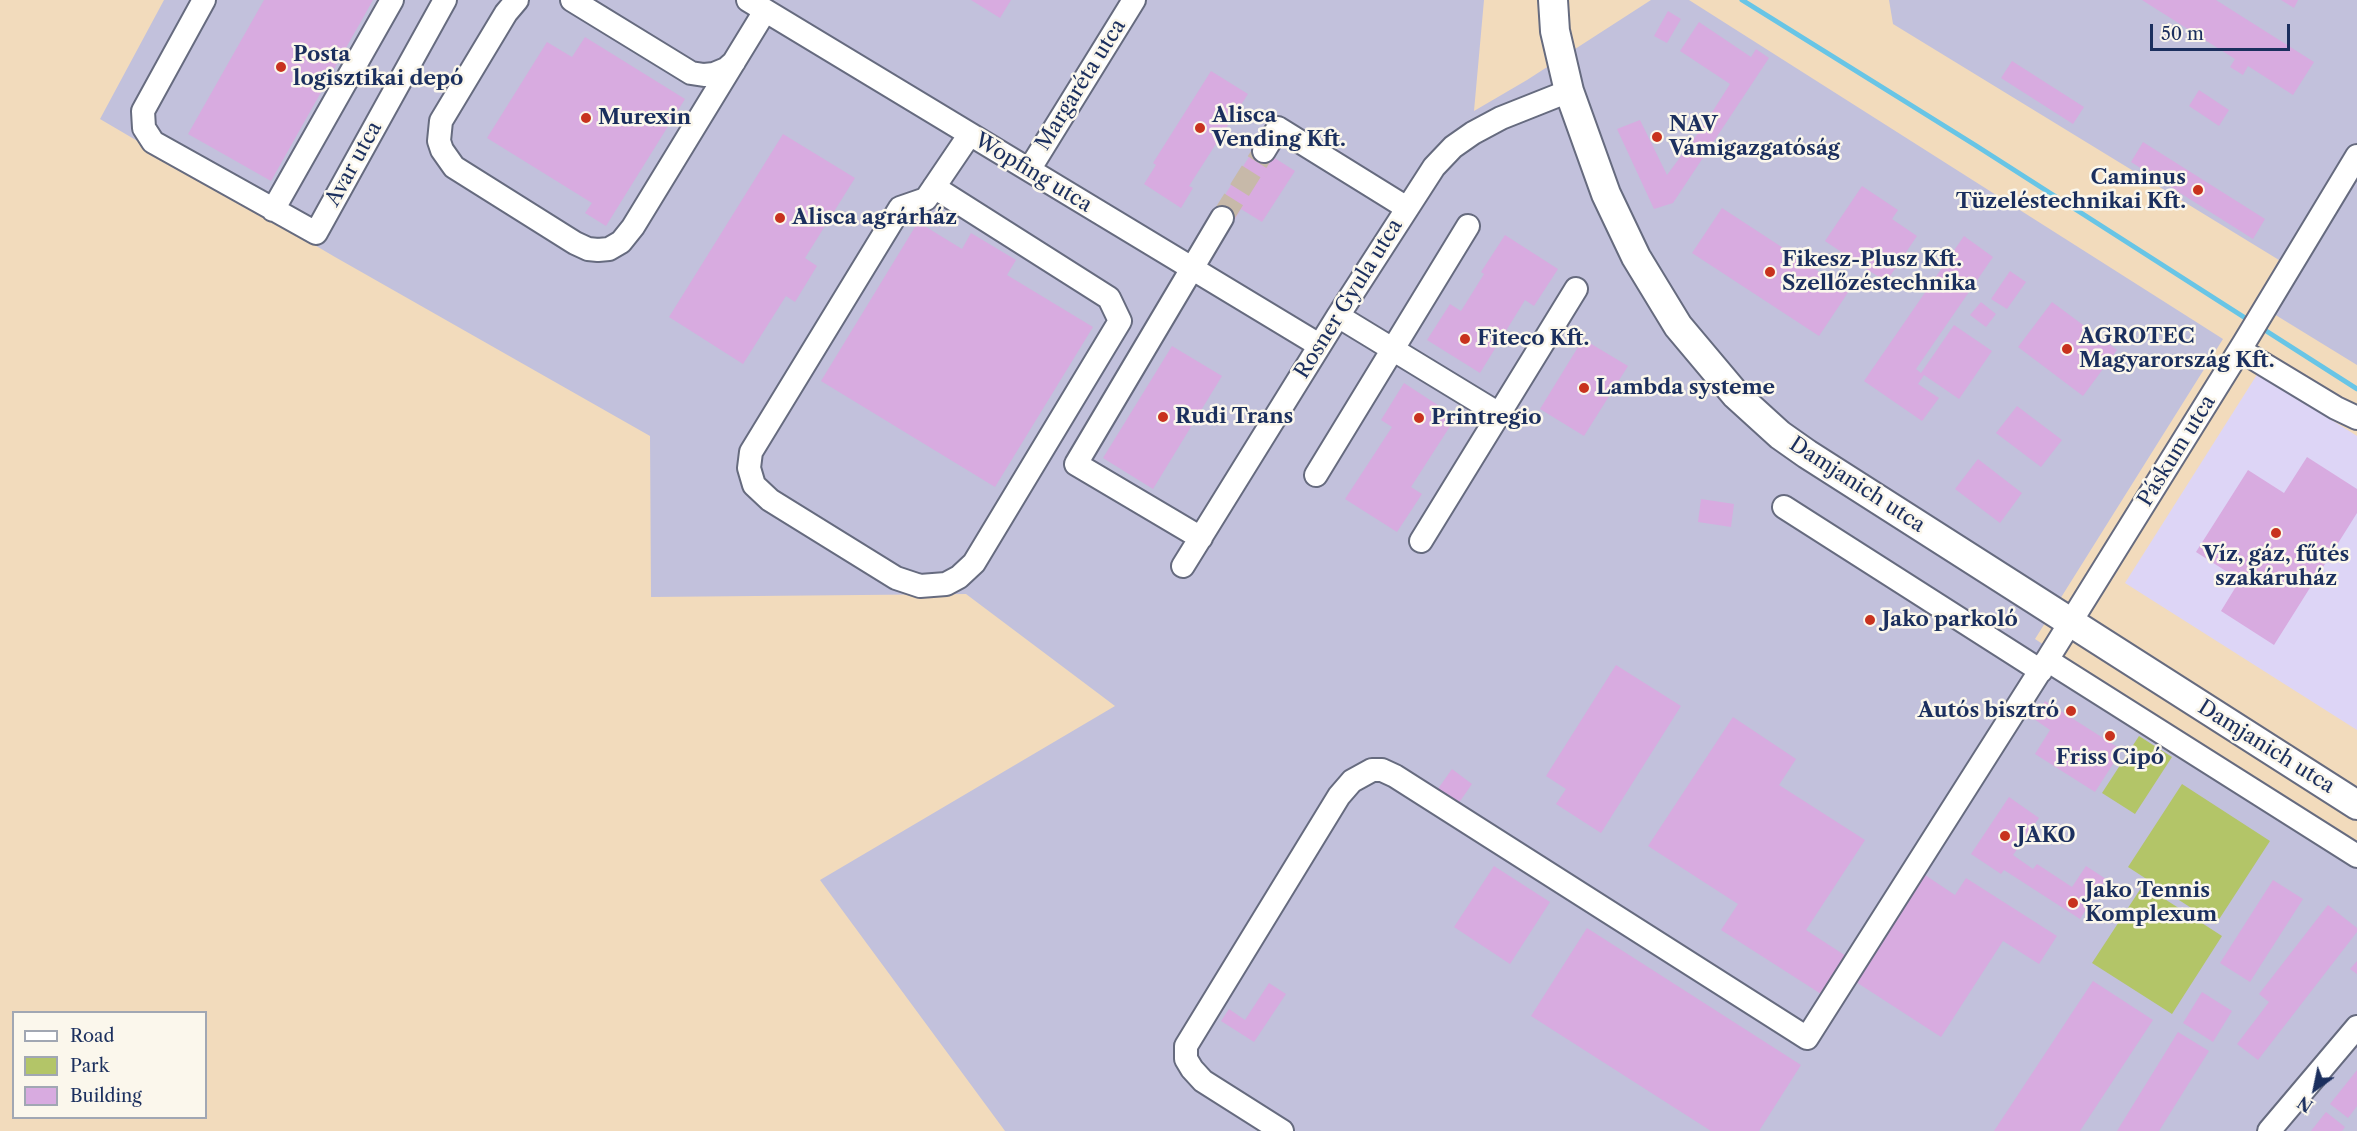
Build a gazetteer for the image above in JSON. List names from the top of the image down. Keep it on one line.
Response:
{"streets":{"main road":["Damjanich utca"],"street":["Margaréta utca","Avar utca","Wopfing utca","Rosner Gyula utca","Páskum utca"]},"crossings":[["Margaréta utca","Wopfing utca"],["Wopfing utca","Rosner Gyula utca"],["Rosner Gyula utca","Damjanich utca"],["Páskum utca","Damjanich utca"]],"places":["Posta logisztikai depó","Murexin","Alisca Vending Kft.","NAV Vámigazgatóság","Caminus Tüzeléstechnikai Kft.","Alisca agrárház","Fikesz-Plusz Kft. Szellőzéstechnika","Fiteco Kft.","AGROTEC Magyarország Kft.","Lambda systeme","Rudi Trans","Printregio","Víz, gáz, fűtés szakáruház","Jako parkoló","Autós bisztró","Friss Cipó","JAKO","Jako Tennis Komplexum"],"legend":["Road","Park","Building"],"scale_bar":"50 m","north":"bottom left"}
